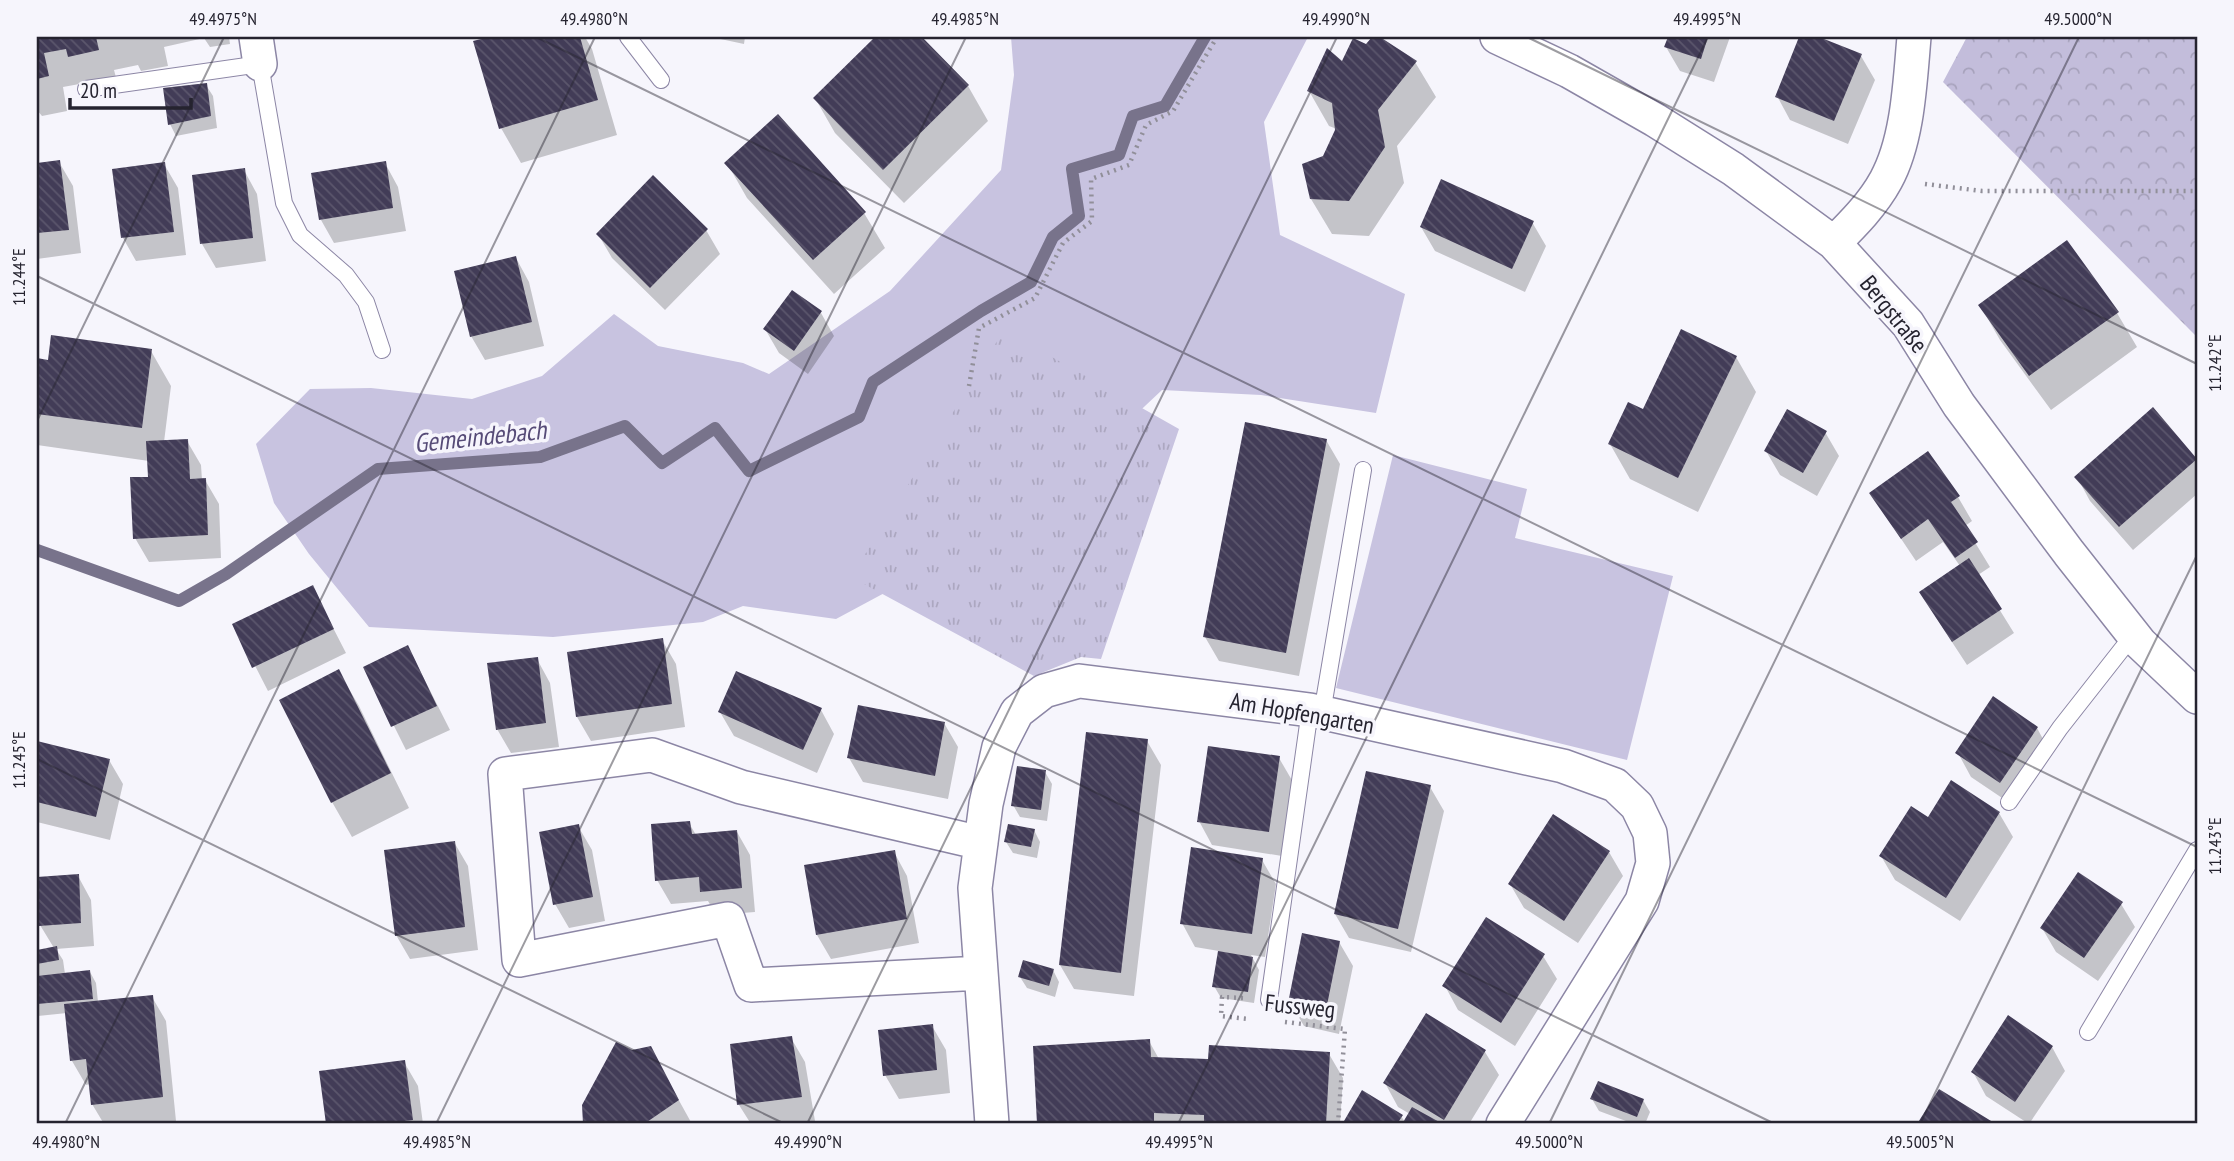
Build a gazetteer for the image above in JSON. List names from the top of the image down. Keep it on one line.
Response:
{"streets":{"street":["Bergstraße","Am Hopfengarten"],"path":["Fussweg"]},"water":["Gemeindebach"],"scale_bar":"20 m","coordinates":["49.4975°N","49.4980°N","49.4985°N","49.4990°N","49.4995°N","49.5000°N","11.244°E","11.242°E","11.245°E","11.243°E","49.5005°N"]}
